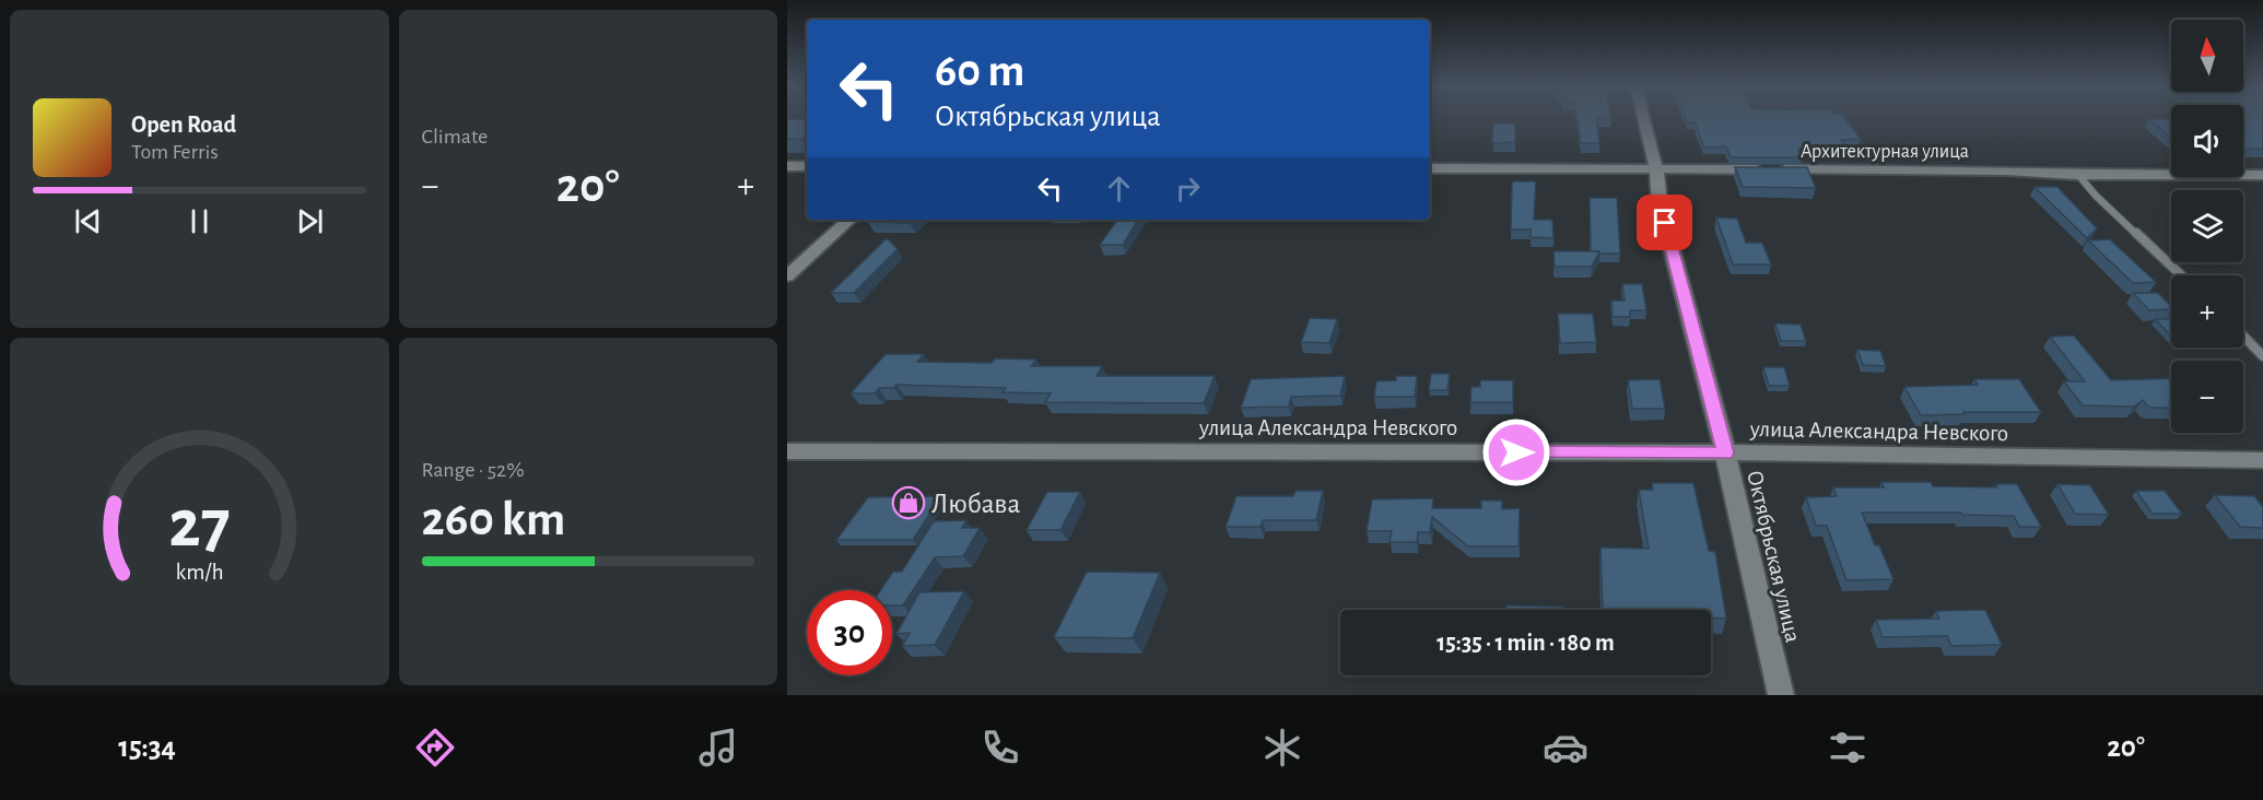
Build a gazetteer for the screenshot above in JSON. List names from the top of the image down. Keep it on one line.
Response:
{"streets":{"street":["Архитектурная улица","улица Александра Невского","Октябрьская улица"]},"crossings":[["Архитектурная улица","Октябрьская улица"],["улица Александра Невского","Октябрьская улица"]],"places":{"shop":["Любава"]},"north":"top","page":{"tile":["Climate",["Range · 52%","260 km"]],"map_buttons":["+","−"],"turn":["60 m","Октябрьская улица"],"song":["Open Road","Tom Ferris"],"heat":["−","20°","+"],"limit":"30","trip":"15:35 · 1 min · 180 m","tabs":["15:34","20°"],"gauge":["27","km/h"]}}
